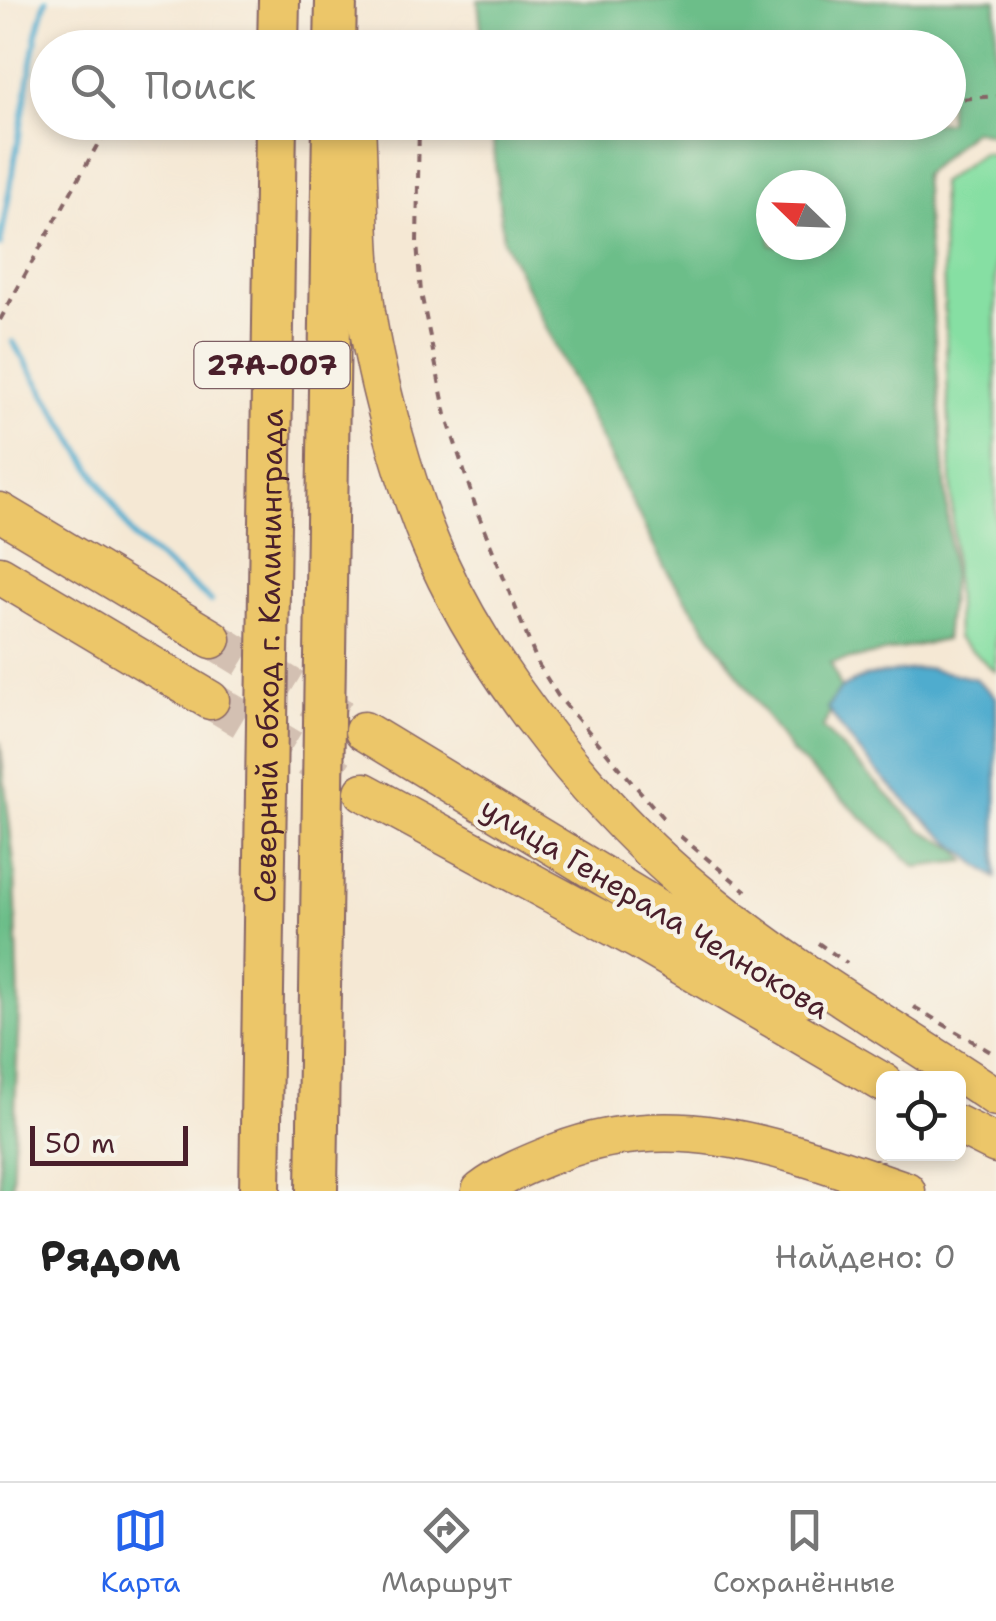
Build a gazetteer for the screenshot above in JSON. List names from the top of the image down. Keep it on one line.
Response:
{"streets":{"highway":["27А-007","Северный обход г. Калининграда"],"main road":["улица Генерала Челнокова"]},"scale_bar":"50 m","north":"top left","page":{"search":"Поиск","scale":"50 m","heading":["Рядом","Найдено: 0"],"nav":["Карта","Маршрут","Сохранённые"]}}
